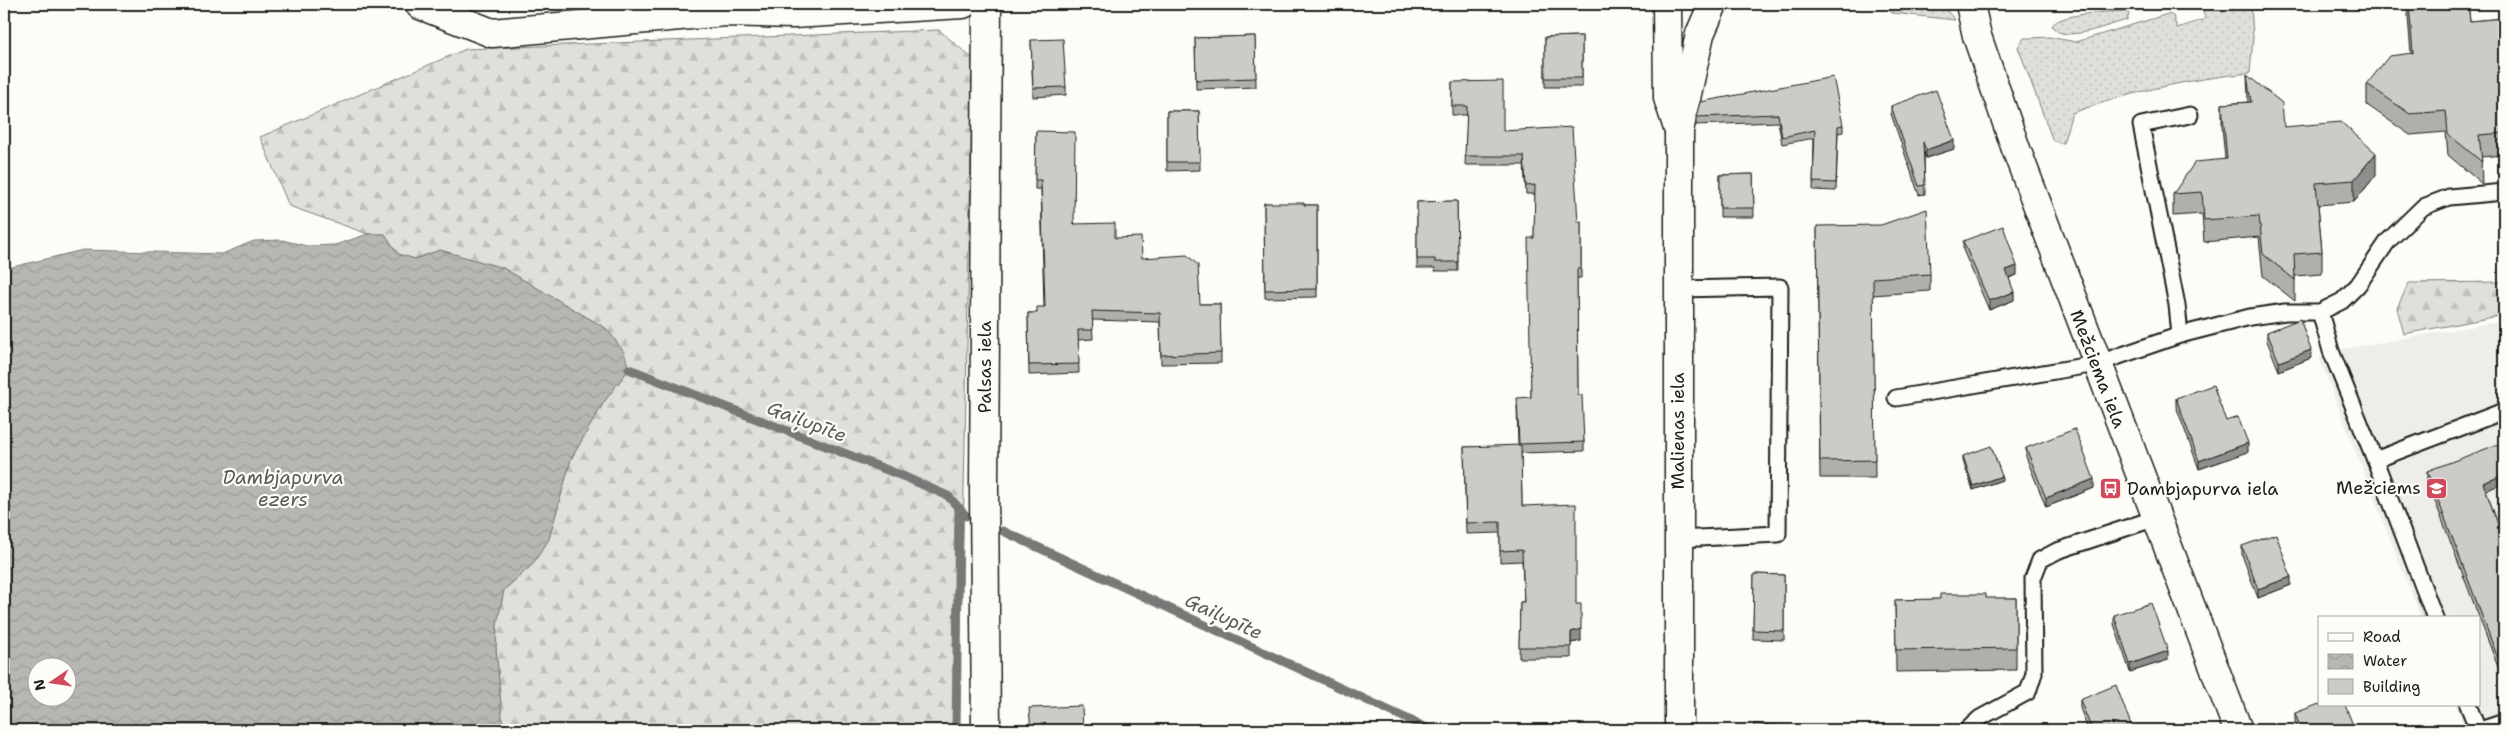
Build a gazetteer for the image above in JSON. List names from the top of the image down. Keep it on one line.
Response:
{"streets":{"street":["Palsas iela","Mežciema iela","Malienas iela"]},"water":["Gaiļupīte","Dambjapurva ezers"],"places":{"school or university":["Mežciems"],"bus stop":["Dambjapurva iela"]},"legend":["Road","Water","Building"],"north":"left"}
